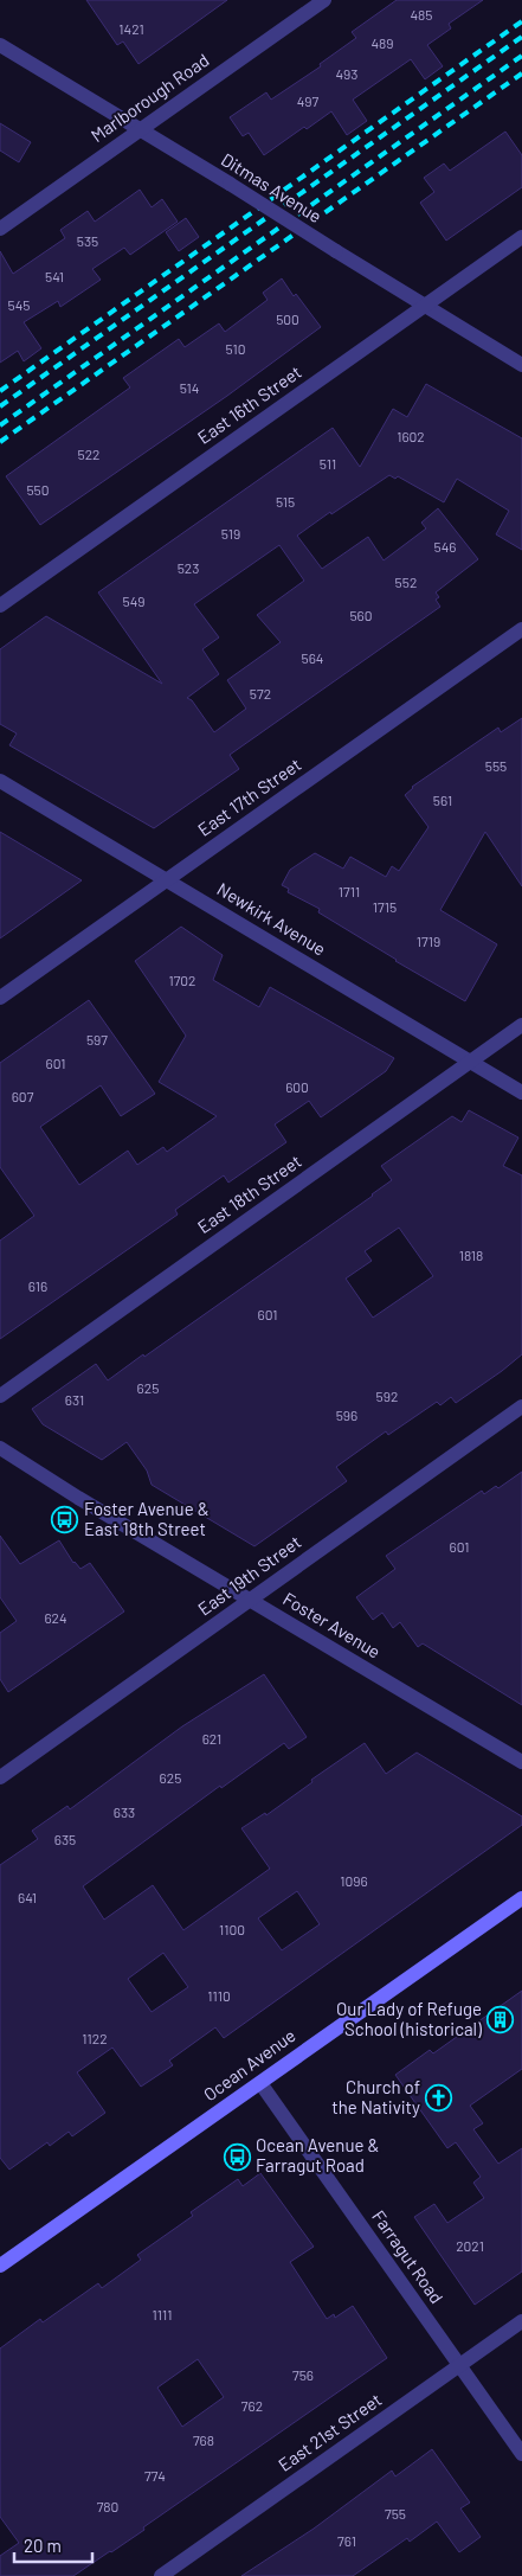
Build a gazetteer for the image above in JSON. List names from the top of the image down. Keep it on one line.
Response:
{"streets":{"main road":["Ocean Avenue"],"street":["Marlborough Road","Ditmas Avenue","East 16th Street","East 17th Street","Newkirk Avenue","East 18th Street","East 19th Street","Foster Avenue","Farragut Road","East 21st Street"]},"crossings":[["Marlborough Road","Ditmas Avenue"],["Ditmas Avenue","East 16th Street"],["East 17th Street","Newkirk Avenue"],["Newkirk Avenue","East 18th Street"],["East 19th Street","Foster Avenue"],["Ocean Avenue","Farragut Road"],["Farragut Road","East 21st Street"]],"places":{"bus stop":["Foster Avenue & East 18th Street","Ocean Avenue & Farragut Road"],"building":["Our Lady of Refuge School (historical)"],"church":["Church of the Nativity"]},"house_numbers":["485","1421","489","493","497","535","541","545","500","510","514","1602","522","511","550","515","519","546","523","552","549","560","564","572","555","561","1711","1715","1719","1702","597","601","600","607","1818","616","601","625","592","631","596","601","624","621","625","633","635","1096","641","1100","1110","1122","2021","1111","756","762","768","774","780","755","761"],"scale_bar":"20 m"}
